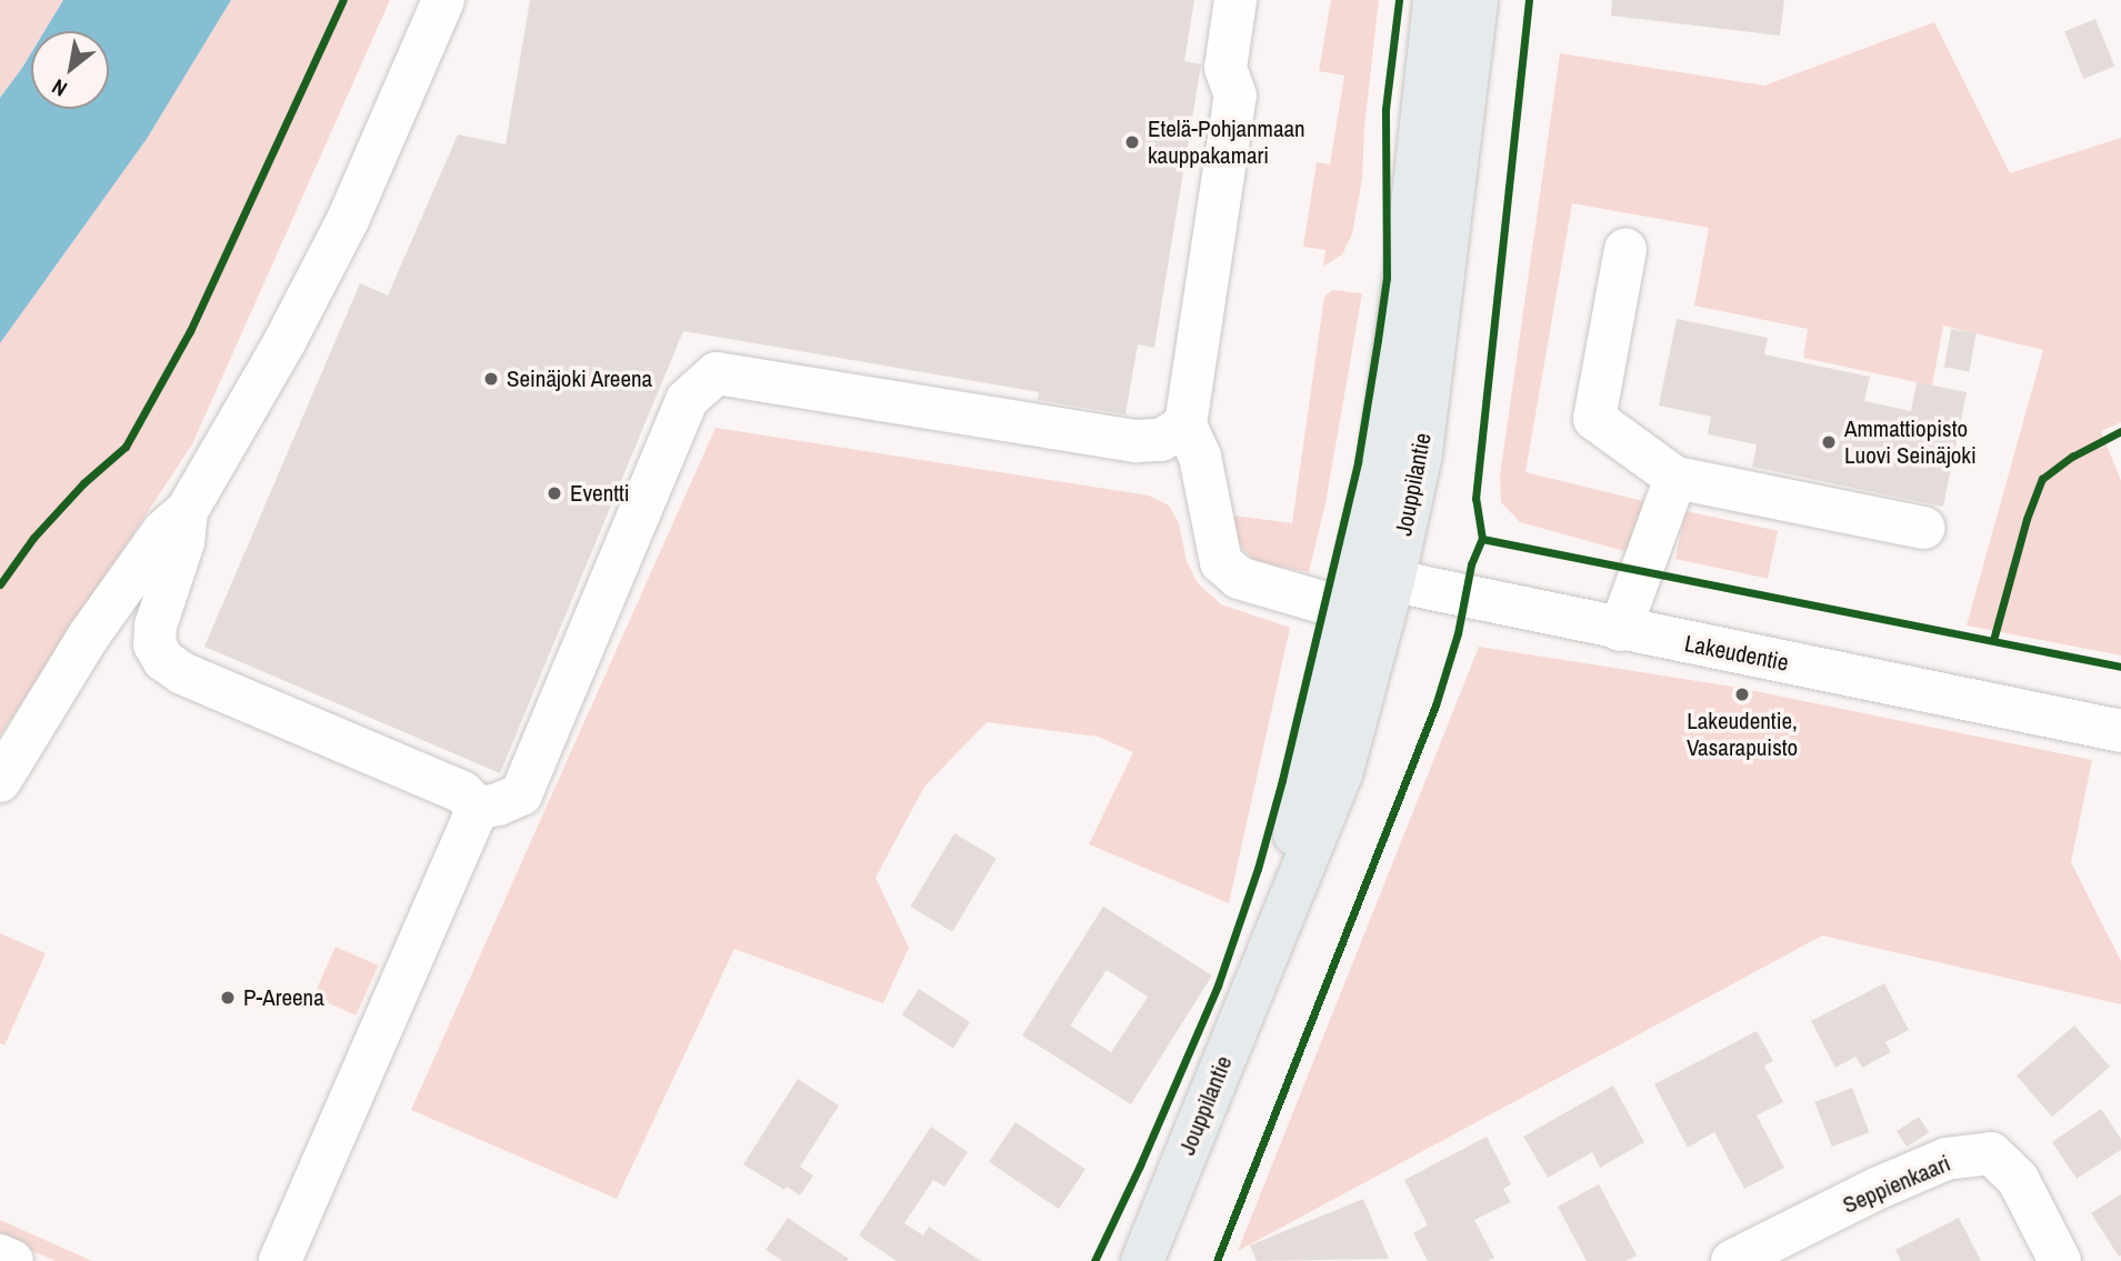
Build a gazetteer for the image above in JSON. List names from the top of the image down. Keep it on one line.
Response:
{"streets":{"main road":["Jouppilantie"],"street":["Lakeudentie","Seppienkaari"]},"crossings":[["Jouppilantie","Lakeudentie"]],"places":["Etelä-Pohjanmaan kauppakamari","Seinäjoki Areena","Ammattiopisto Luovi Seinäjoki","Eventti","Lakeudentie, Vasarapuisto","P-Areena"],"north":"bottom left"}
